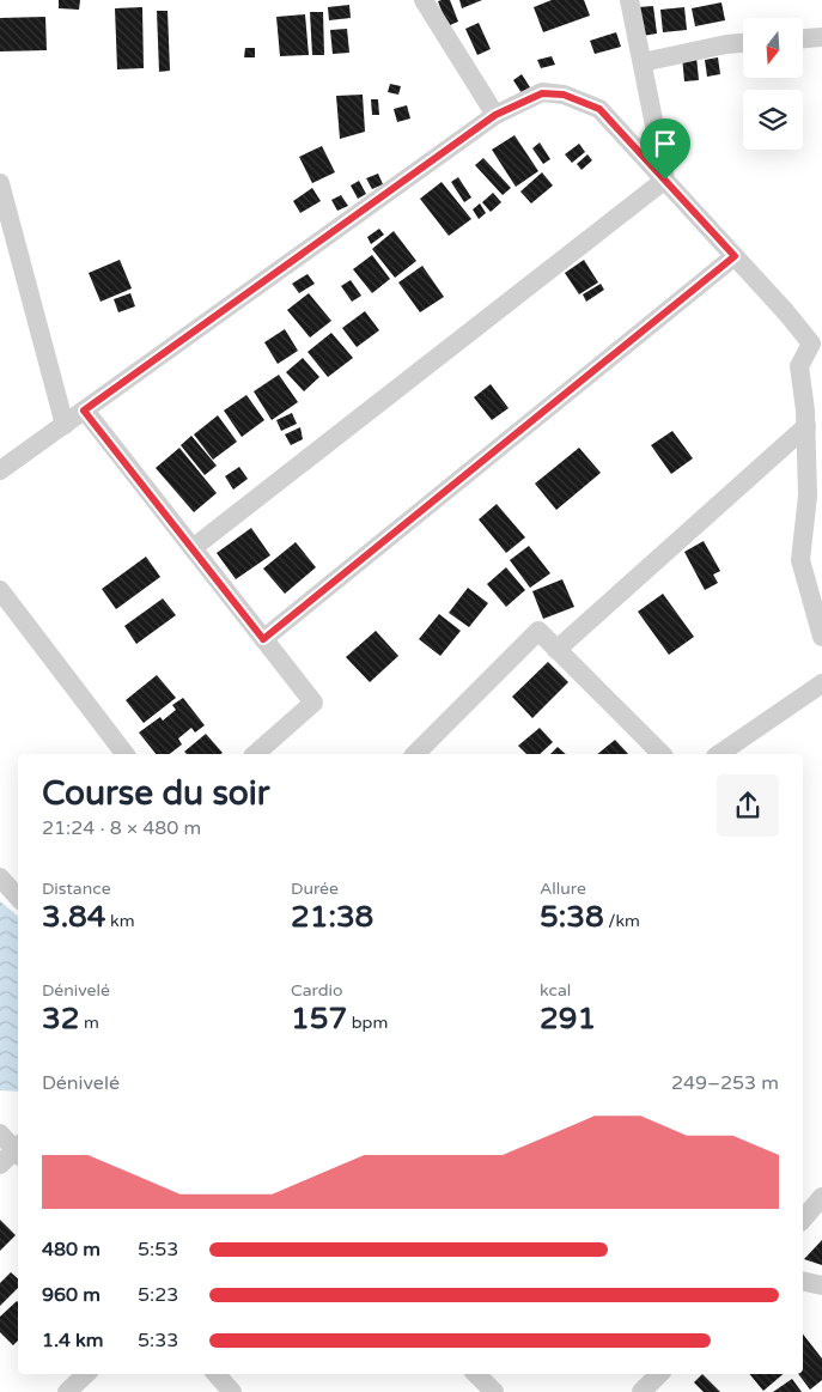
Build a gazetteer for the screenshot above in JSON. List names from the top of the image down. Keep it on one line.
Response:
{"north":"bottom","page":{"heading":["Course du soir","21:24 · 8 × 480 m"],"stats":[["Distance","3.84 km"],["Durée","21:38"],["Allure","5:38 /km"],["Dénivelé","32 m"],["Cardio","157 bpm"],["kcal","291"]],"chart":["Dénivelé","249–253 m"],"list":[{"name":"480 m","note":"5:53"},{"name":"960 m","note":"5:23"},{"name":"1.4 km","note":"5:33"}]}}
